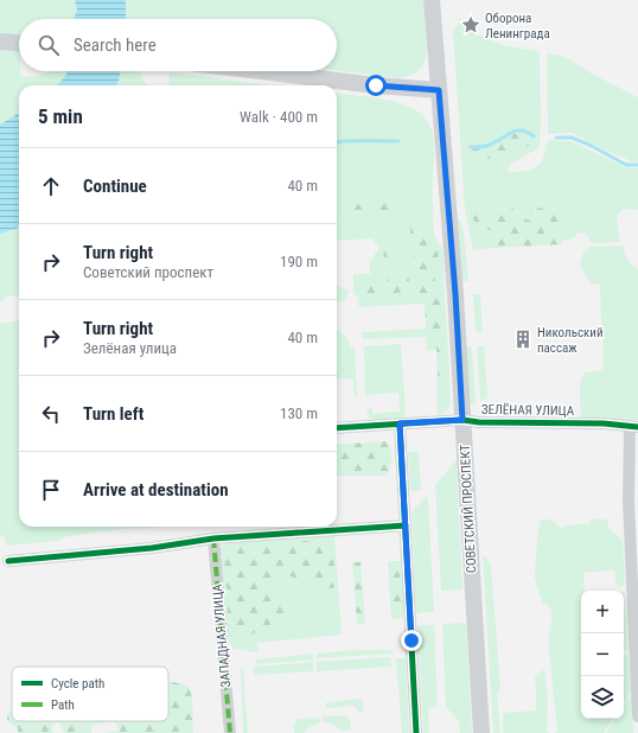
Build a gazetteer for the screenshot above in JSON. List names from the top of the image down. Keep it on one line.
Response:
{"streets":{"main road":["СОВЕТСКИЙ ПРОСПЕКТ"],"street":["ЗЕЛЁНАЯ УЛИЦА","ЗАПАДНАЯ УЛИЦА"]},"crossings":[["ЗЕЛЁНАЯ УЛИЦА","СОВЕТСКИЙ ПРОСПЕКТ"]],"places":{"place":["Оборона Ленинграда"],"building":["Никольский пассаж"]},"legend":["Cycle path","Path"],"page":{"search":"Search here","heading":["5 min","Walk · 400 m"],"list":[["Continue","40 m"],["Turn right","Советский проспект","190 m"],["Turn right","Зелёная улица","40 m"],["Turn left","130 m"],"Arrive at destination"],"map_buttons":["+","−"]}}
